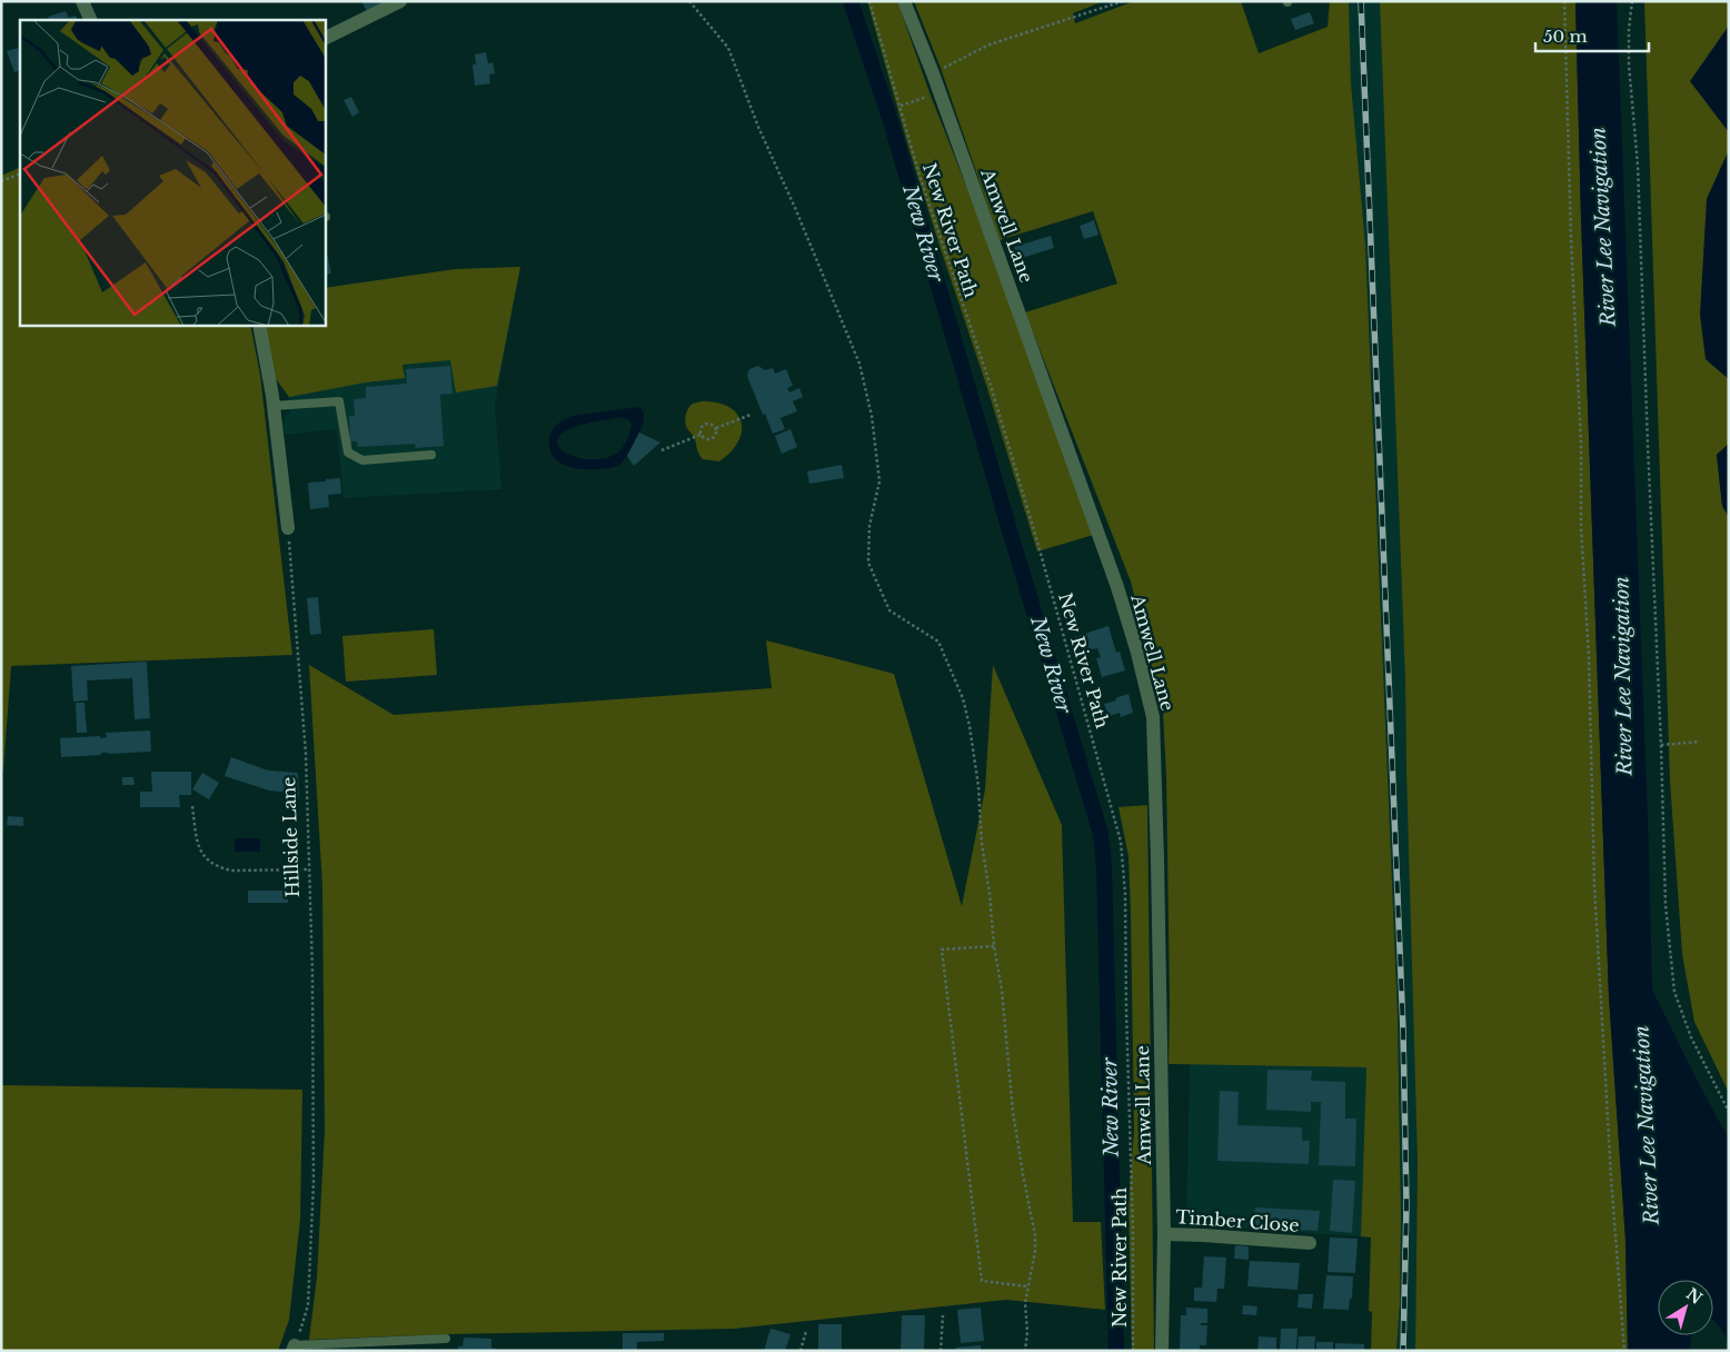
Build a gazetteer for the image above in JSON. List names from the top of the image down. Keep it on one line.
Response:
{"streets":{"street":["Amwell Lane","Timber Close"],"path":["New River Path","Hillside Lane"]},"crossings":[["Amwell Lane","Timber Close"]],"water":["River Lee Navigation","New River"],"scale_bar":"50 m","north":"top right"}
